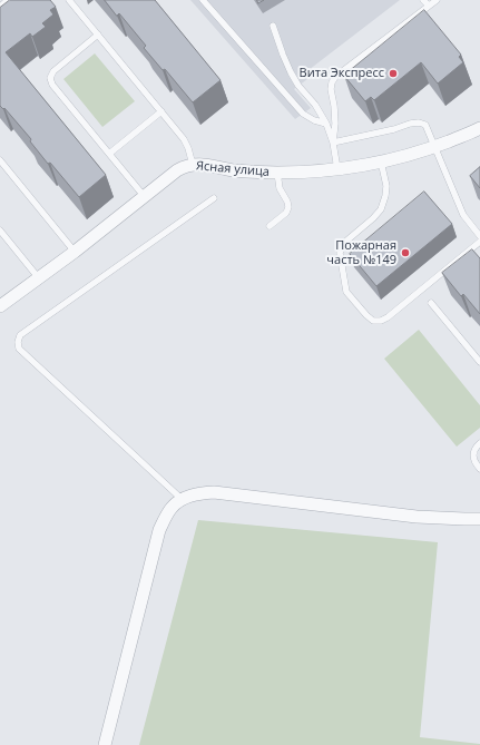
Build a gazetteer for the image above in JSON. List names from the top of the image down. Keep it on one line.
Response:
{"streets":{"street":["Ясная улица"]},"places":["Вита Экспресс","Пожарная чаcть №149"]}
